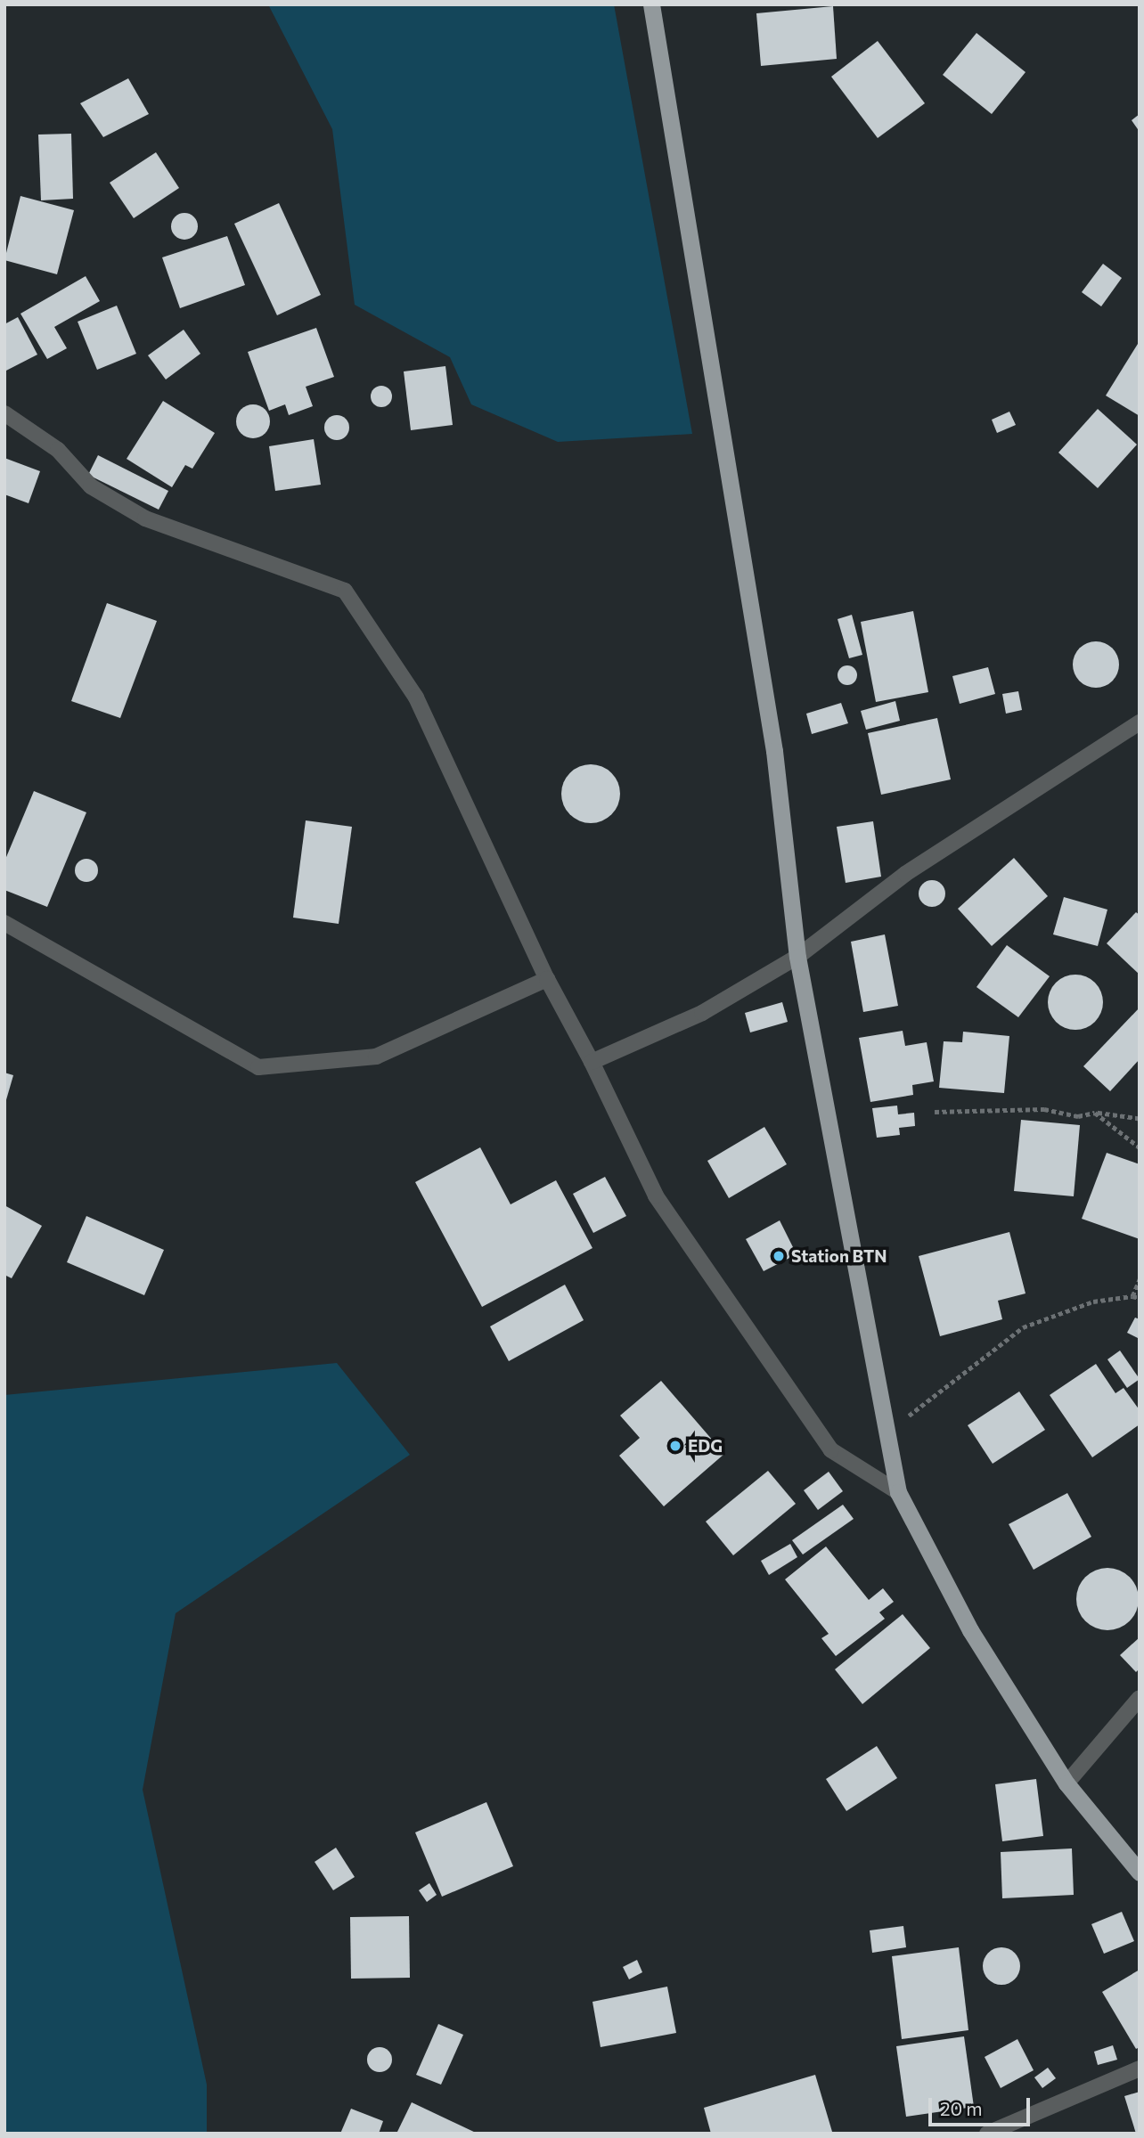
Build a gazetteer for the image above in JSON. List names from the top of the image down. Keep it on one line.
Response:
{"places":["Station BTN","EDG"],"scale_bar":"20 m"}
